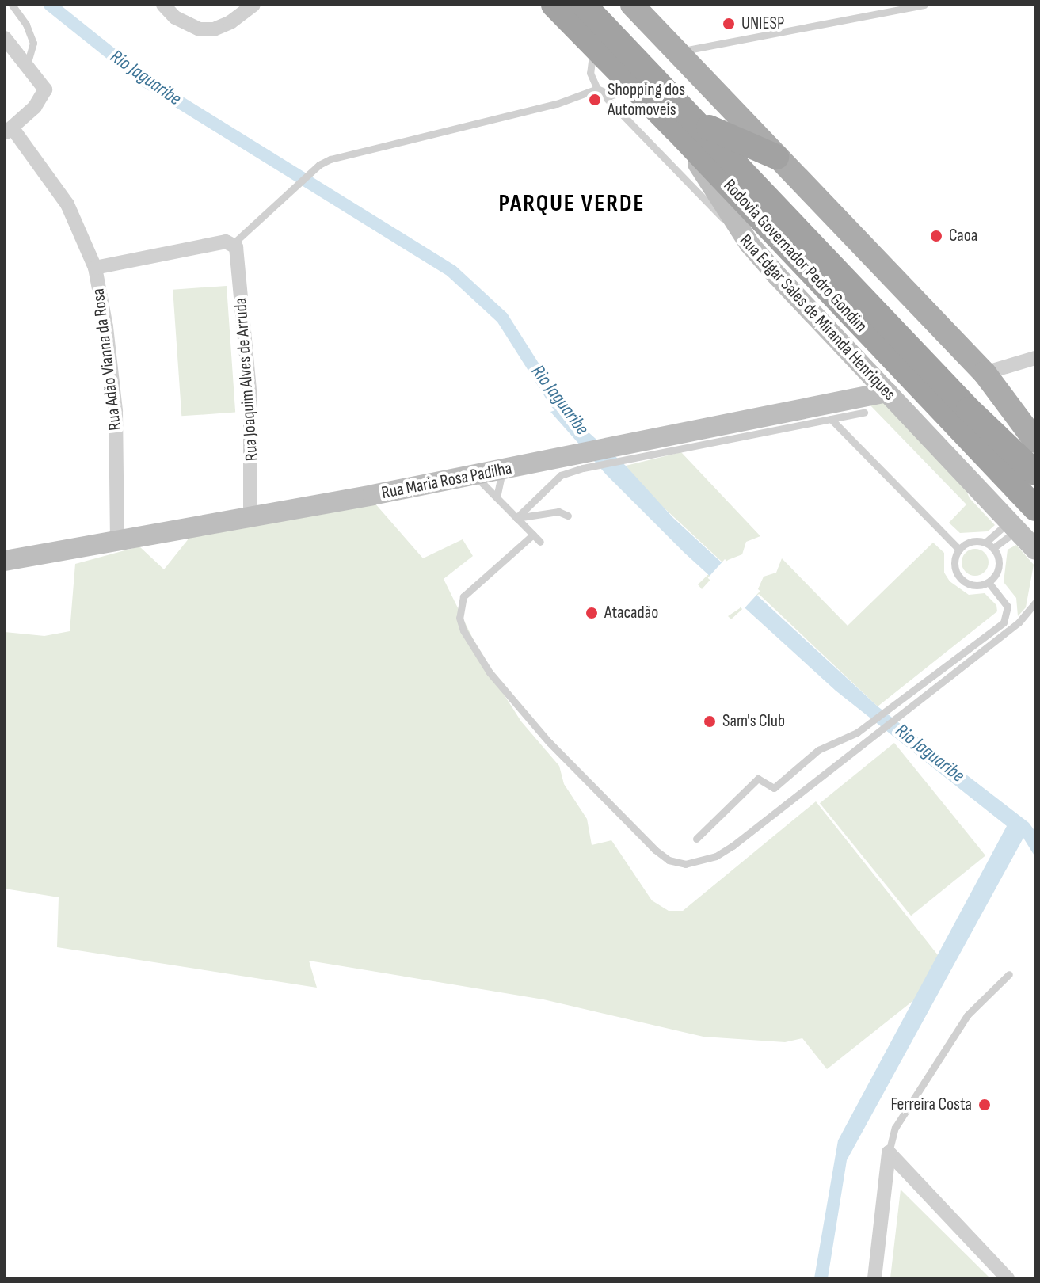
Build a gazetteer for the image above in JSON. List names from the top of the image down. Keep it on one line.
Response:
{"streets":{"highway":["Rodovia Governador Pedro Gondim"],"main road":["Rua Edgar Sales de Miranda Henriques","Rua Maria Rosa Padilha"],"street":["Rua Adão Vianna da Rosa","Rua Joaquim Alves de Arruda"]},"crossings":[["Rua Edgar Sales de Miranda Henriques","Rua Maria Rosa Padilha"],["Rua Adão Vianna da Rosa","Rua Maria Rosa Padilha"],["Rua Joaquim Alves de Arruda","Rua Maria Rosa Padilha"]],"districts":["PARQUE VERDE"],"water":["Rio Jaguaribe"],"places":["UNIESP","Shopping dos Automoveis","Caoa","Atacadão","Sam's Club","Ferreira Costa"]}
